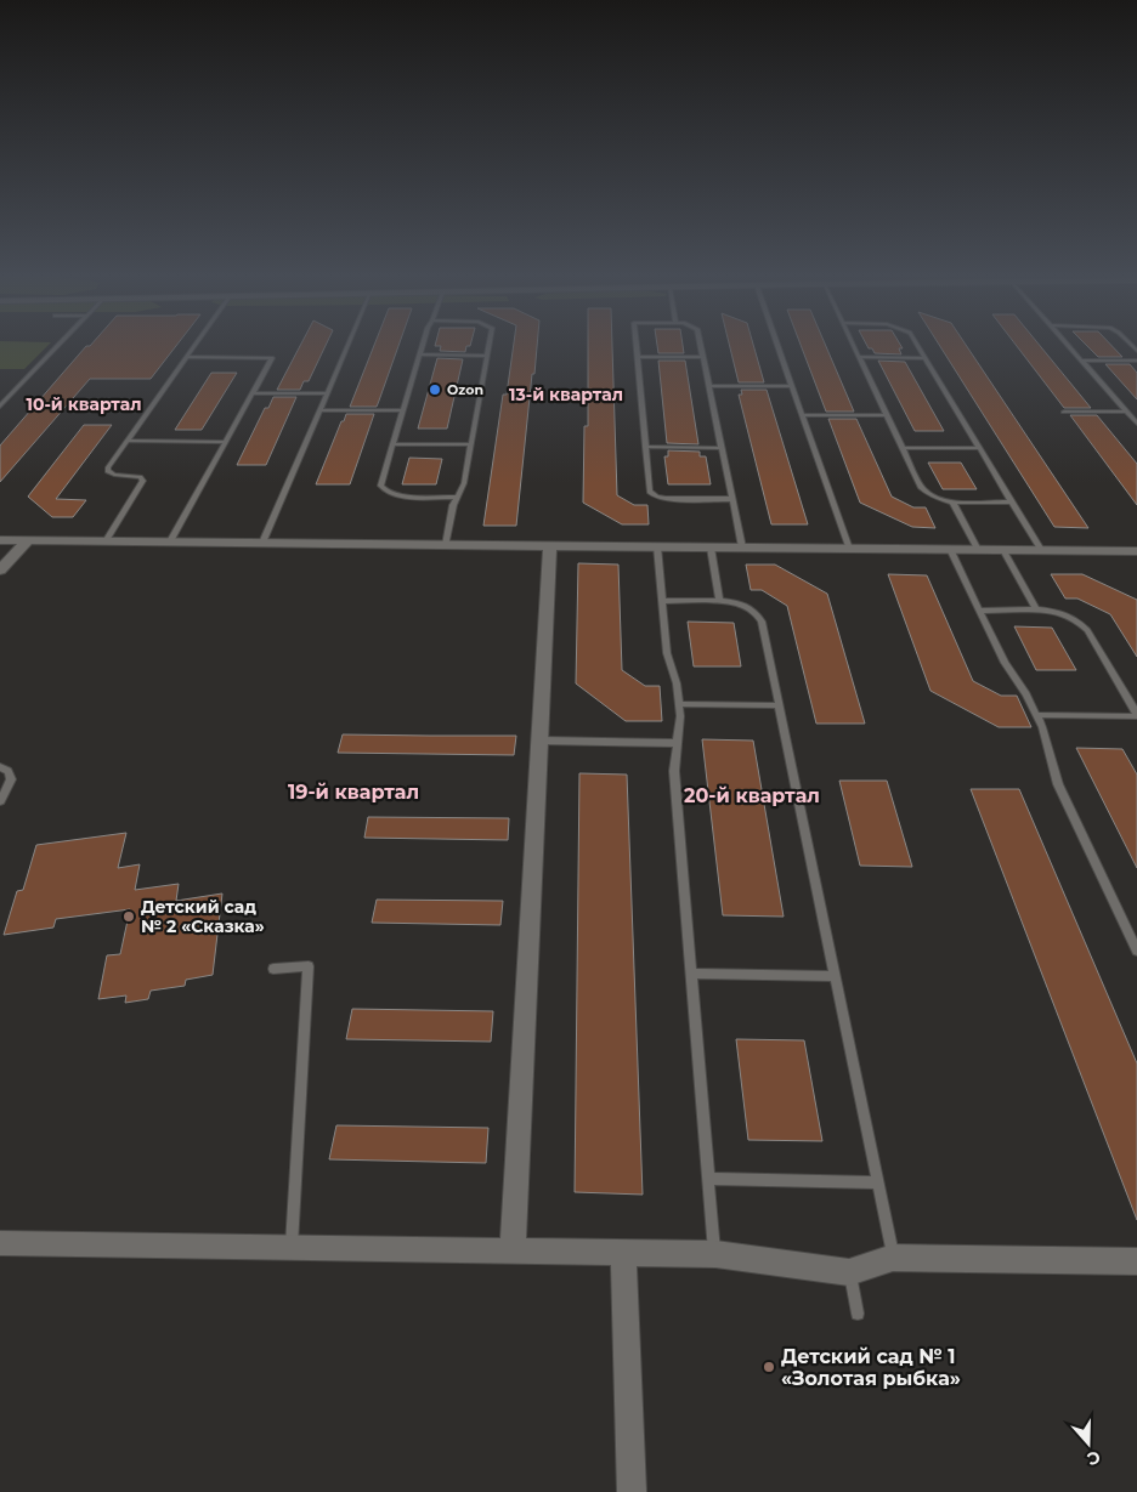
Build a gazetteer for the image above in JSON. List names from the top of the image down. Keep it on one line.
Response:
{"districts":["13-й квартал","10-й квартал","19-й квартал","20-й квартал"],"places":["Ozon","Детский сад № 2 «Сказка»","Детский сад № 1 «Золотая рыбка»"],"north":"bottom"}
